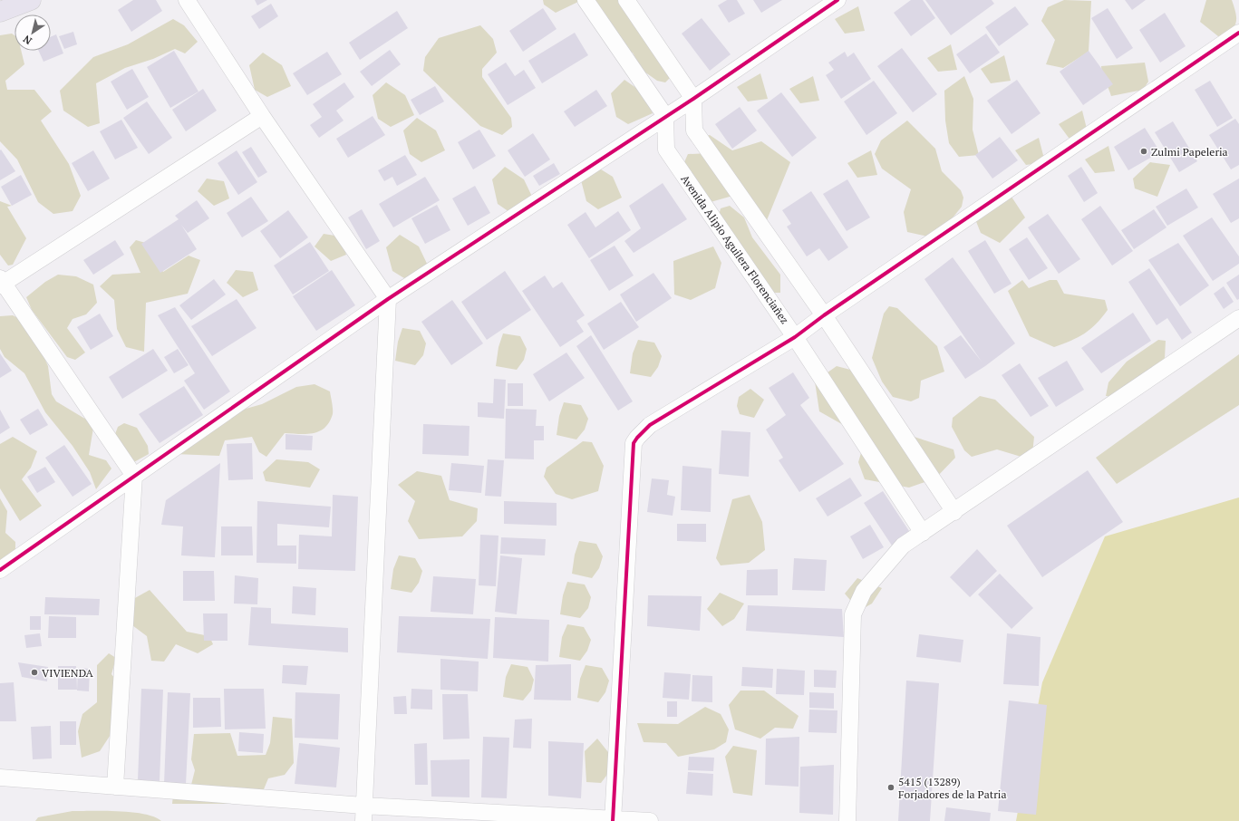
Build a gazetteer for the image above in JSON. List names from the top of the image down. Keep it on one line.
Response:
{"streets":{"street":["Avenida Alipio Aguilera Florenciañez"]},"places":["Zulmi Papeleria","VIVIENDA","5415 (13289) Forjadores de la Patria"],"north":"bottom left"}
